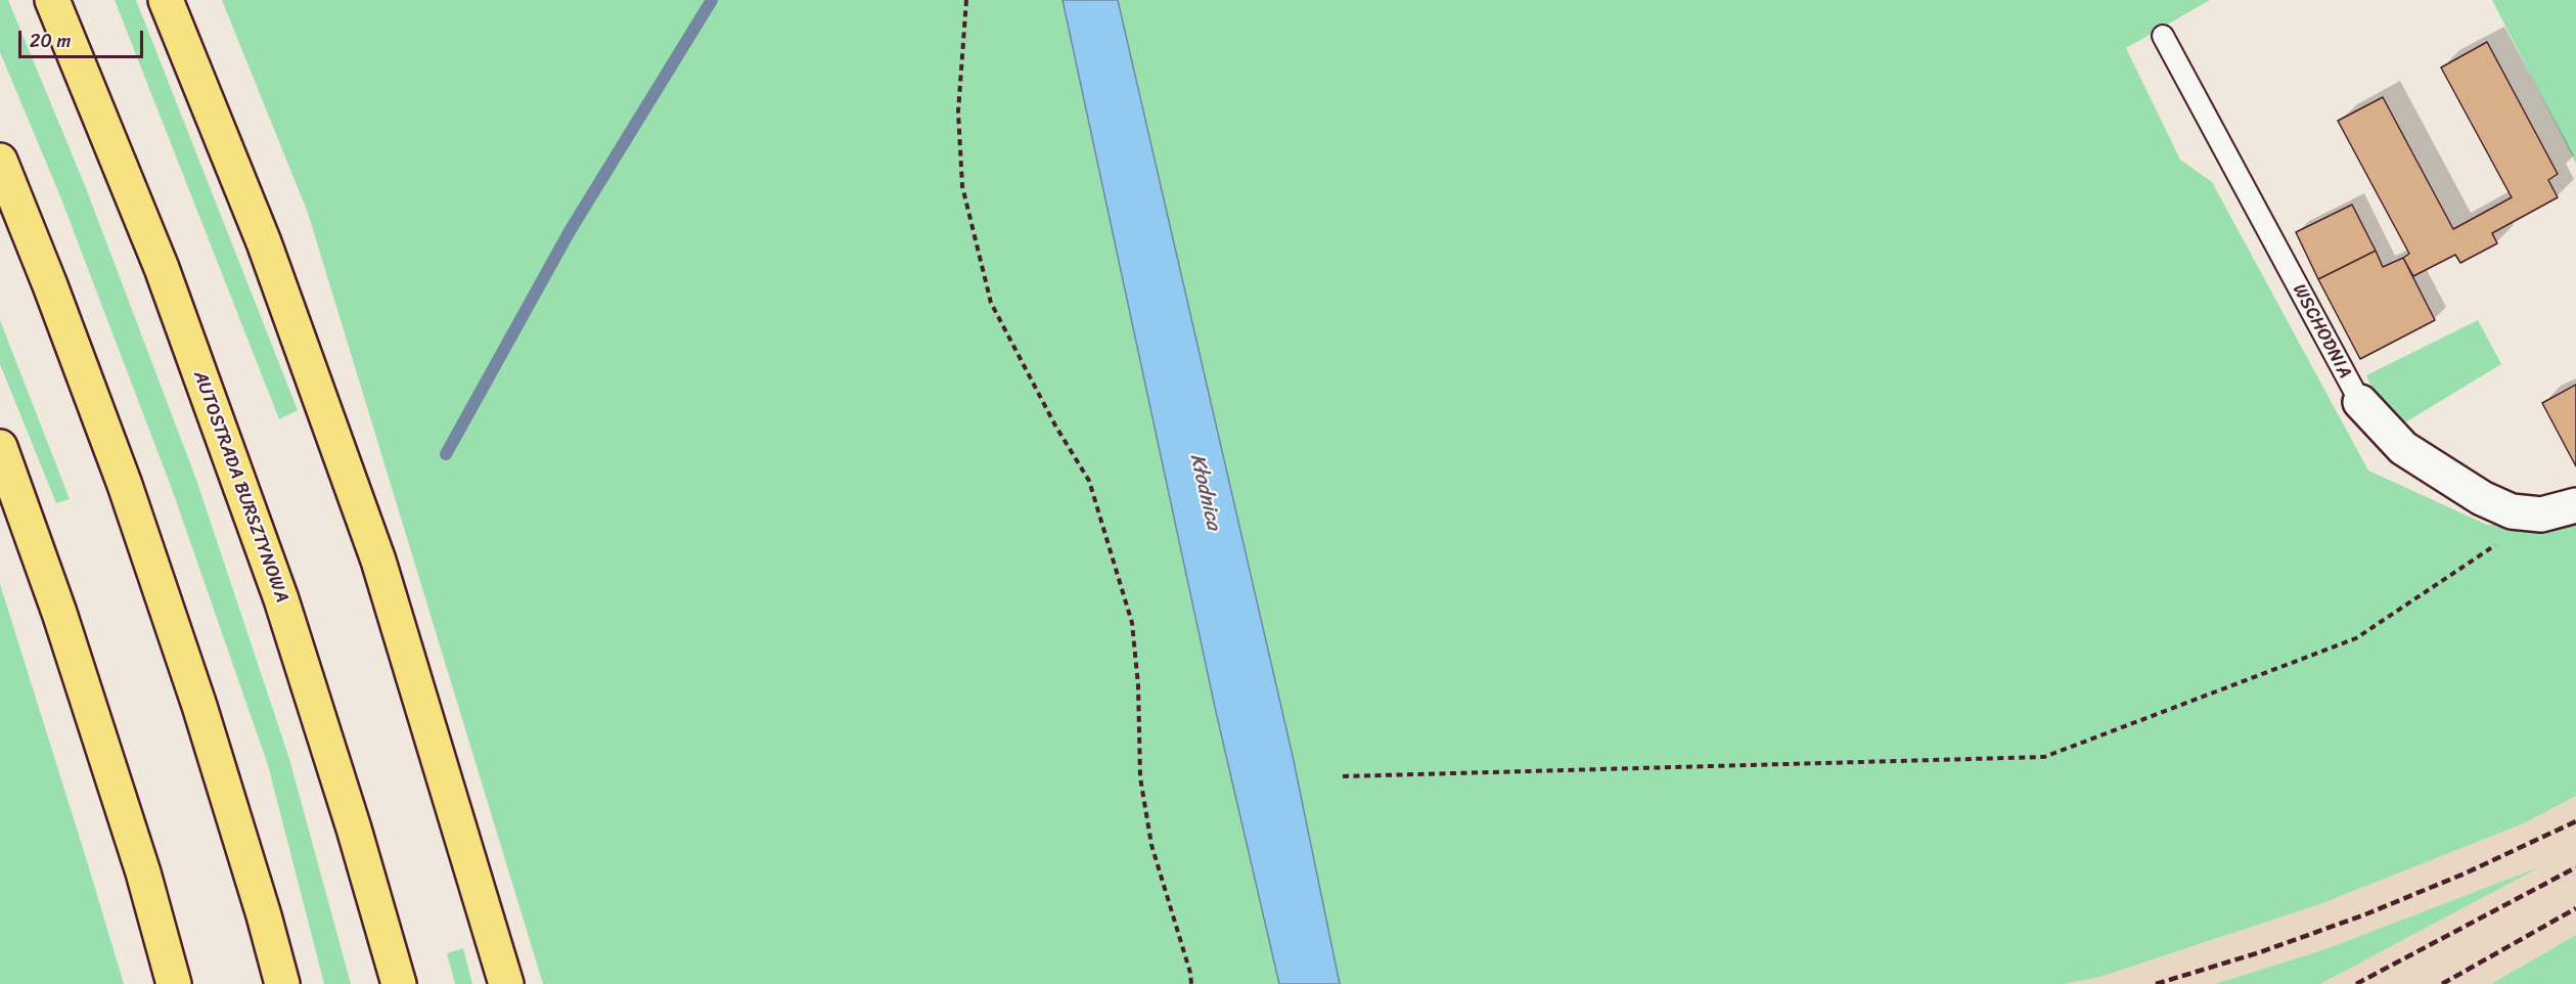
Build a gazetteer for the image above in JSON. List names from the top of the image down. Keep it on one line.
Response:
{"streets":{"highway":["AUTOSTRADA BURSZTYNOWA"],"street":["WSCHODNIA"]},"water":["Kłodnica"],"scale_bar":"20 m"}
